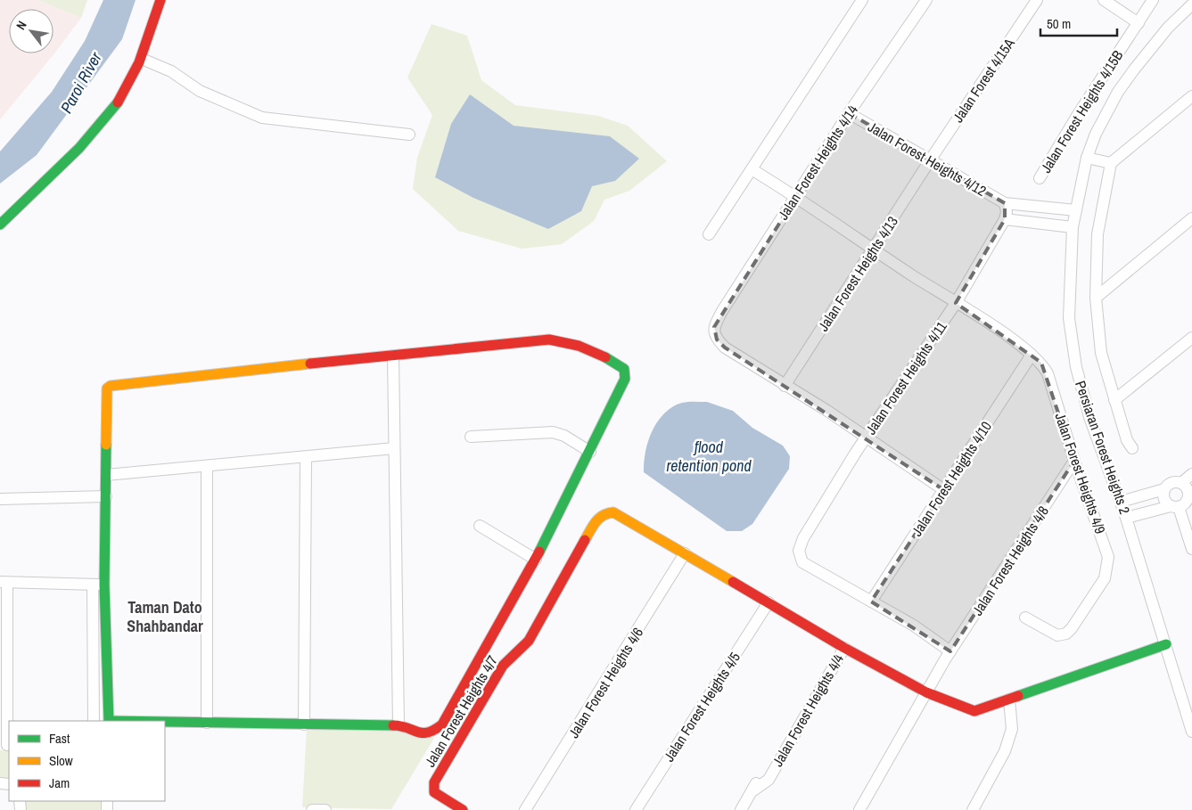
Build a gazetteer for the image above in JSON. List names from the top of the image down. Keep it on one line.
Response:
{"streets":{"street":["Jalan Forest 4/15A","Jalan Forest Heights 4/15B","Jalan Forest Heights 4/12","Jalan Forest Heights 4/14","Jalan Forest Heights 4/13","Jalan Forest Heights 4/11","Persiaran Forest Heights 2","Jalan Forest Heights 4/9","Jalan Forest Heights 4/10","Jalan Forest Heights 4/8","Jalan Forest Heights 4/6","Jalan Forest Heights 4/5","Jalan Forest Heights 4/4","Jalan Forest Heights 4/7"]},"crossings":[["Jalan Forest 4/15A","Jalan Forest Heights 4/12"],["Jalan Forest 4/15A","Jalan Forest Heights 4/13"],["Jalan Forest Heights 4/12","Jalan Forest Heights 4/14"],["Jalan Forest Heights 4/12","Jalan Forest Heights 4/13"],["Jalan Forest Heights 4/12","Jalan Forest Heights 4/11"],["Jalan Forest Heights 4/14","Jalan Forest Heights 4/13"],["Jalan Forest Heights 4/14","Jalan Forest Heights 4/9"],["Jalan Forest Heights 4/13","Jalan Forest Heights 4/9"],["Jalan Forest Heights 4/11","Jalan Forest Heights 4/9"],["Jalan Forest Heights 4/11","Jalan Forest Heights 4/10"],["Jalan Forest Heights 4/9","Jalan Forest Heights 4/10"],["Jalan Forest Heights 4/9","Jalan Forest Heights 4/8"],["Jalan Forest Heights 4/6","Jalan Forest Heights 4/7"]],"districts":["Taman Dato Shahbandar"],"water":["Paroi River","flood retention pond"],"legend":["Fast","Slow","Jam"],"scale_bar":"50 m","north":"top left"}
